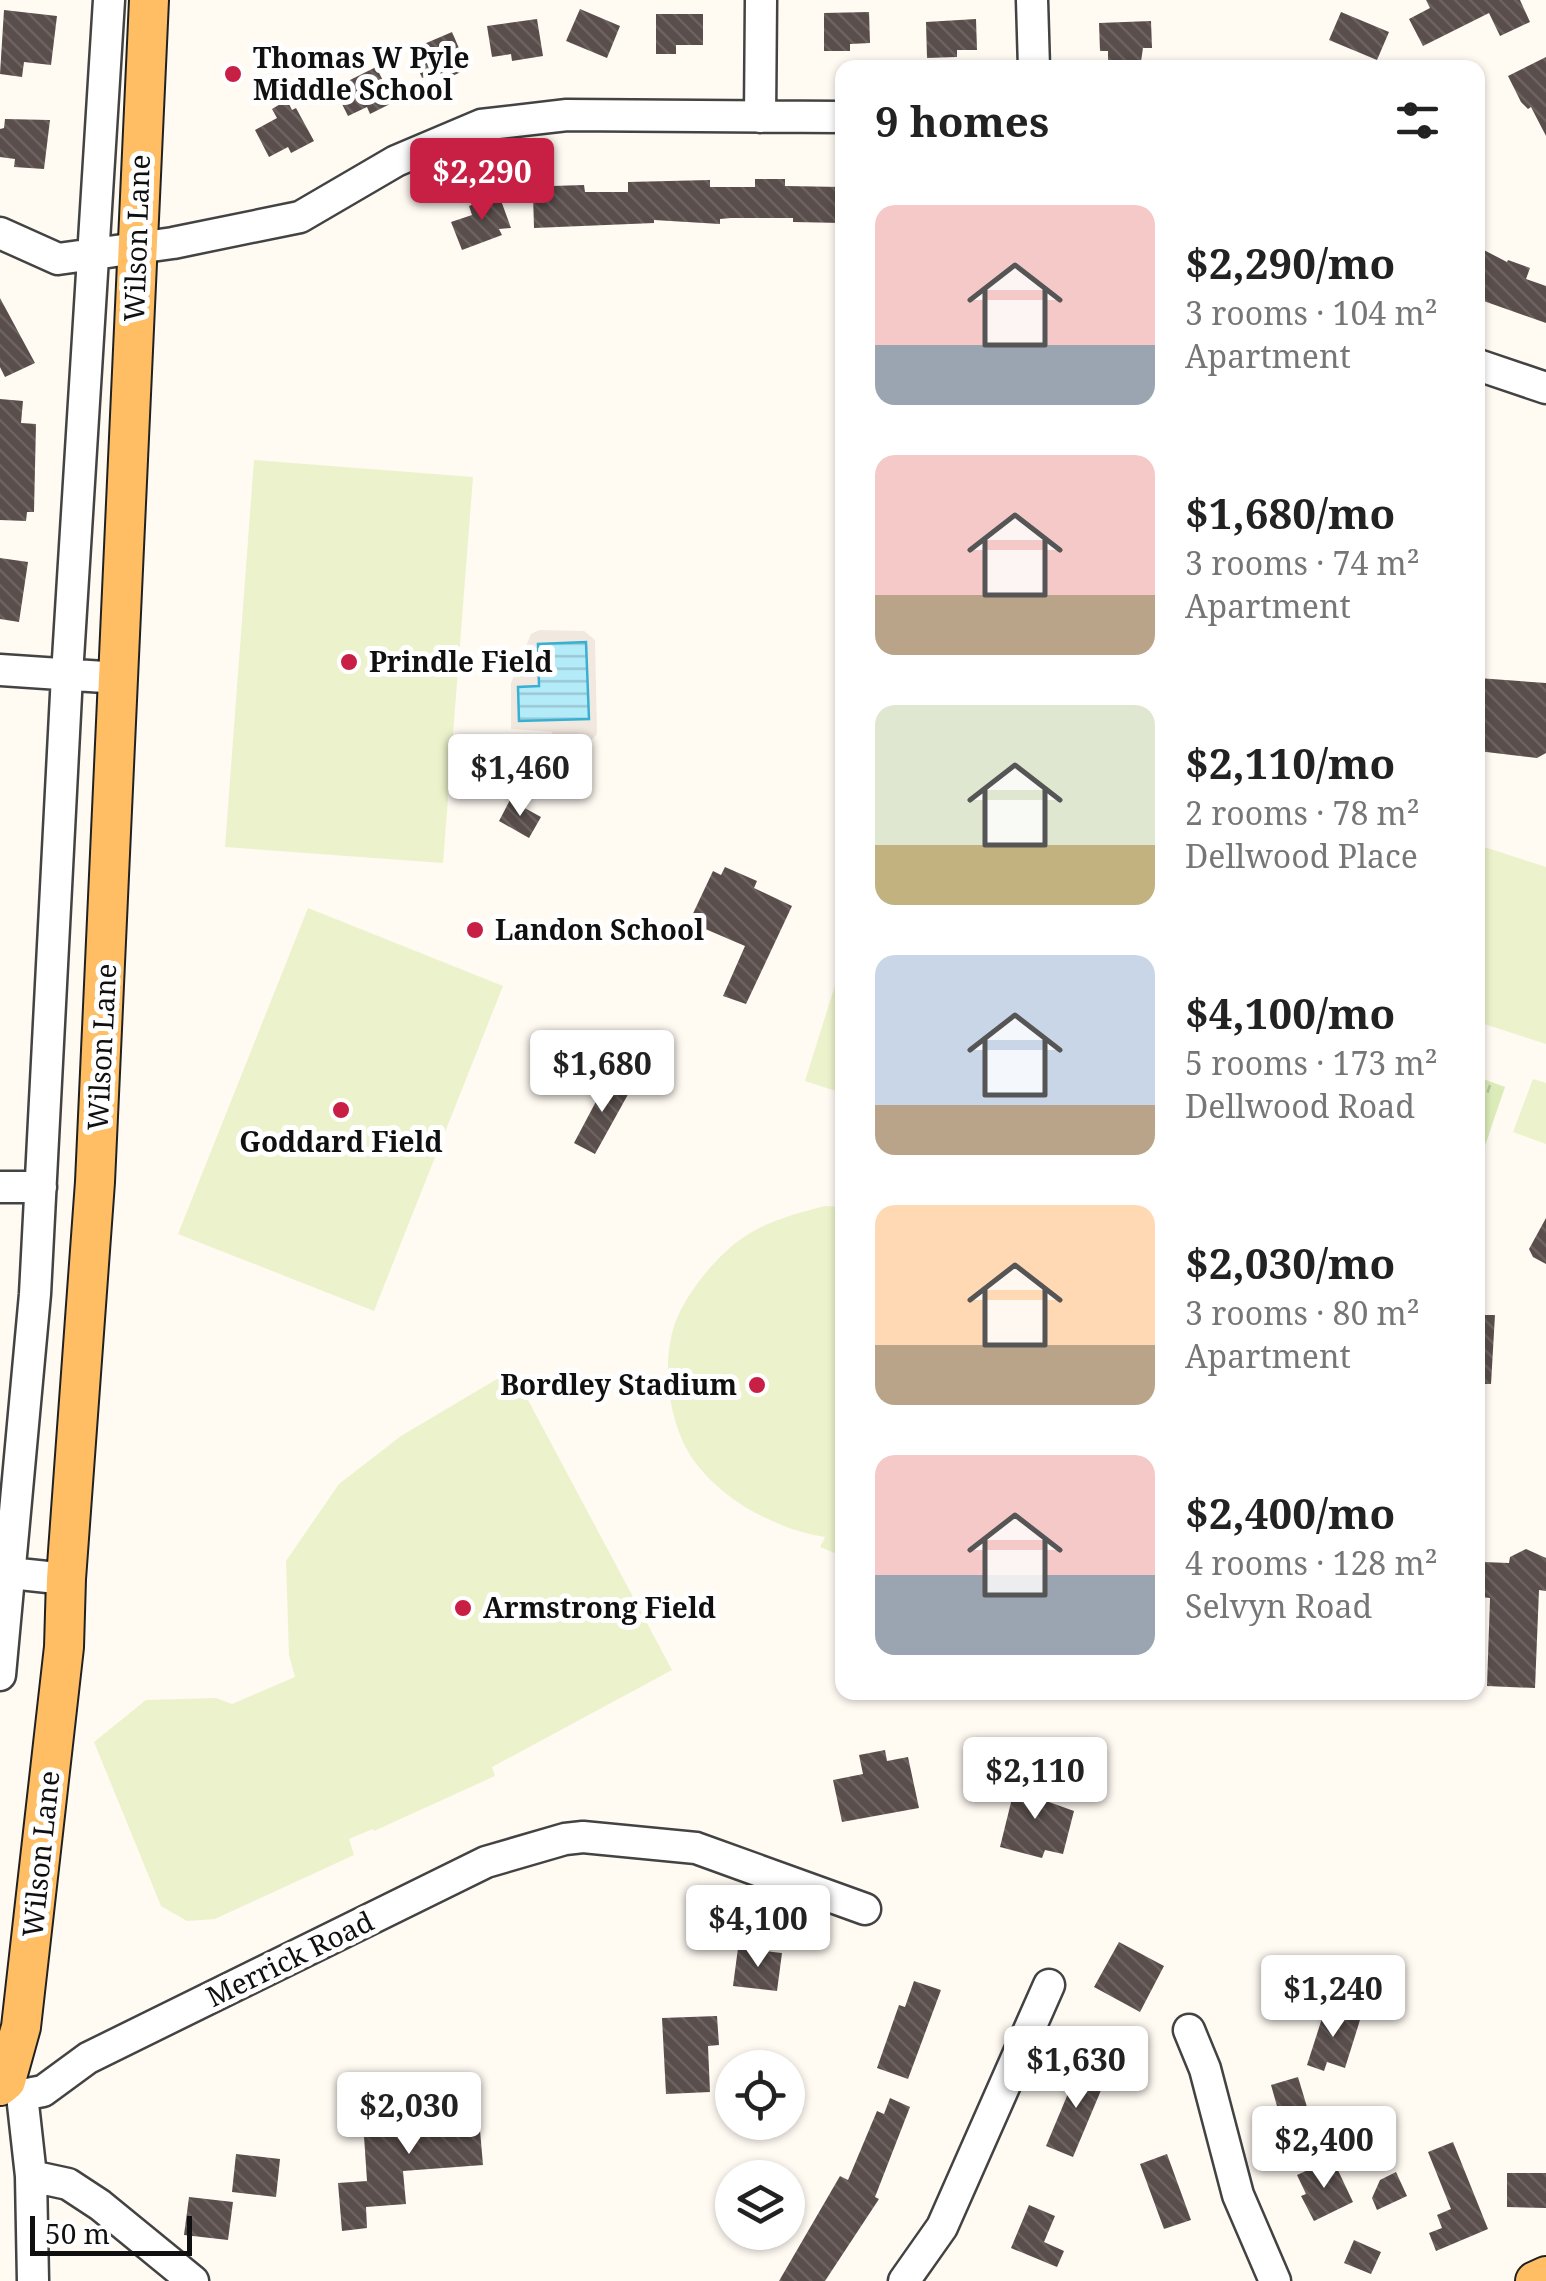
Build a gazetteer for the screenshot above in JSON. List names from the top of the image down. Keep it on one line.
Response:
{"streets":{"main road":["Wilson Lane"],"street":["Merrick Road"]},"crossings":[["Wilson Lane","Merrick Road"]],"places":["Thomas W Pyle Middle School","Prindle Field","Landon School","Goddard Field","Bordley Stadium","Armstrong Field"],"scale_bar":"50 m","page":{"heading":"9 homes","price":["$2,290","$1,460","$1,680","$2,110","$4,100","$1,240","$1,630","$2,030","$2,400"],"list":[{"name":"$2,290/mo","note":"3 rooms · 104 m² · Apartment"},{"name":"$1,680/mo","note":"3 rooms · 74 m² · Apartment"},{"name":"$2,110/mo","note":"2 rooms · 78 m² · Dellwood Place"},{"name":"$4,100/mo","note":"5 rooms · 173 m² · Dellwood Road"},{"name":"$2,030/mo","note":"3 rooms · 80 m² · Apartment"},{"name":"$2,400/mo","note":"4 rooms · 128 m² · Selvyn Road"}],"scale":"50 m"}}
